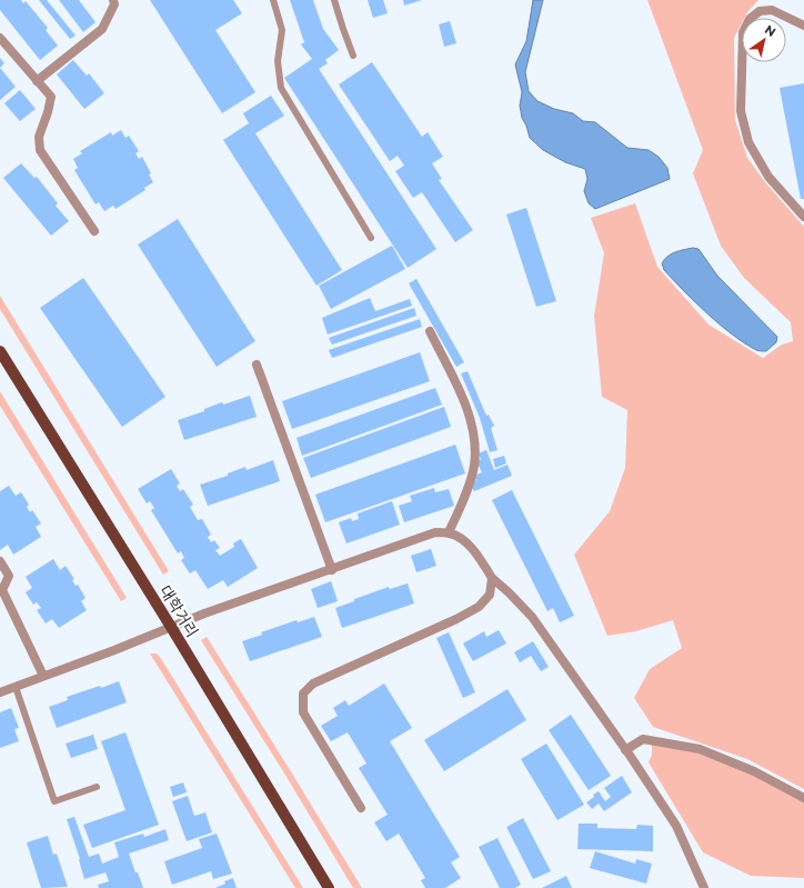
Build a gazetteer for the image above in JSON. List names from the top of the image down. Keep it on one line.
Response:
{"streets":{"main road":["대학거리"]},"north":"top right"}
